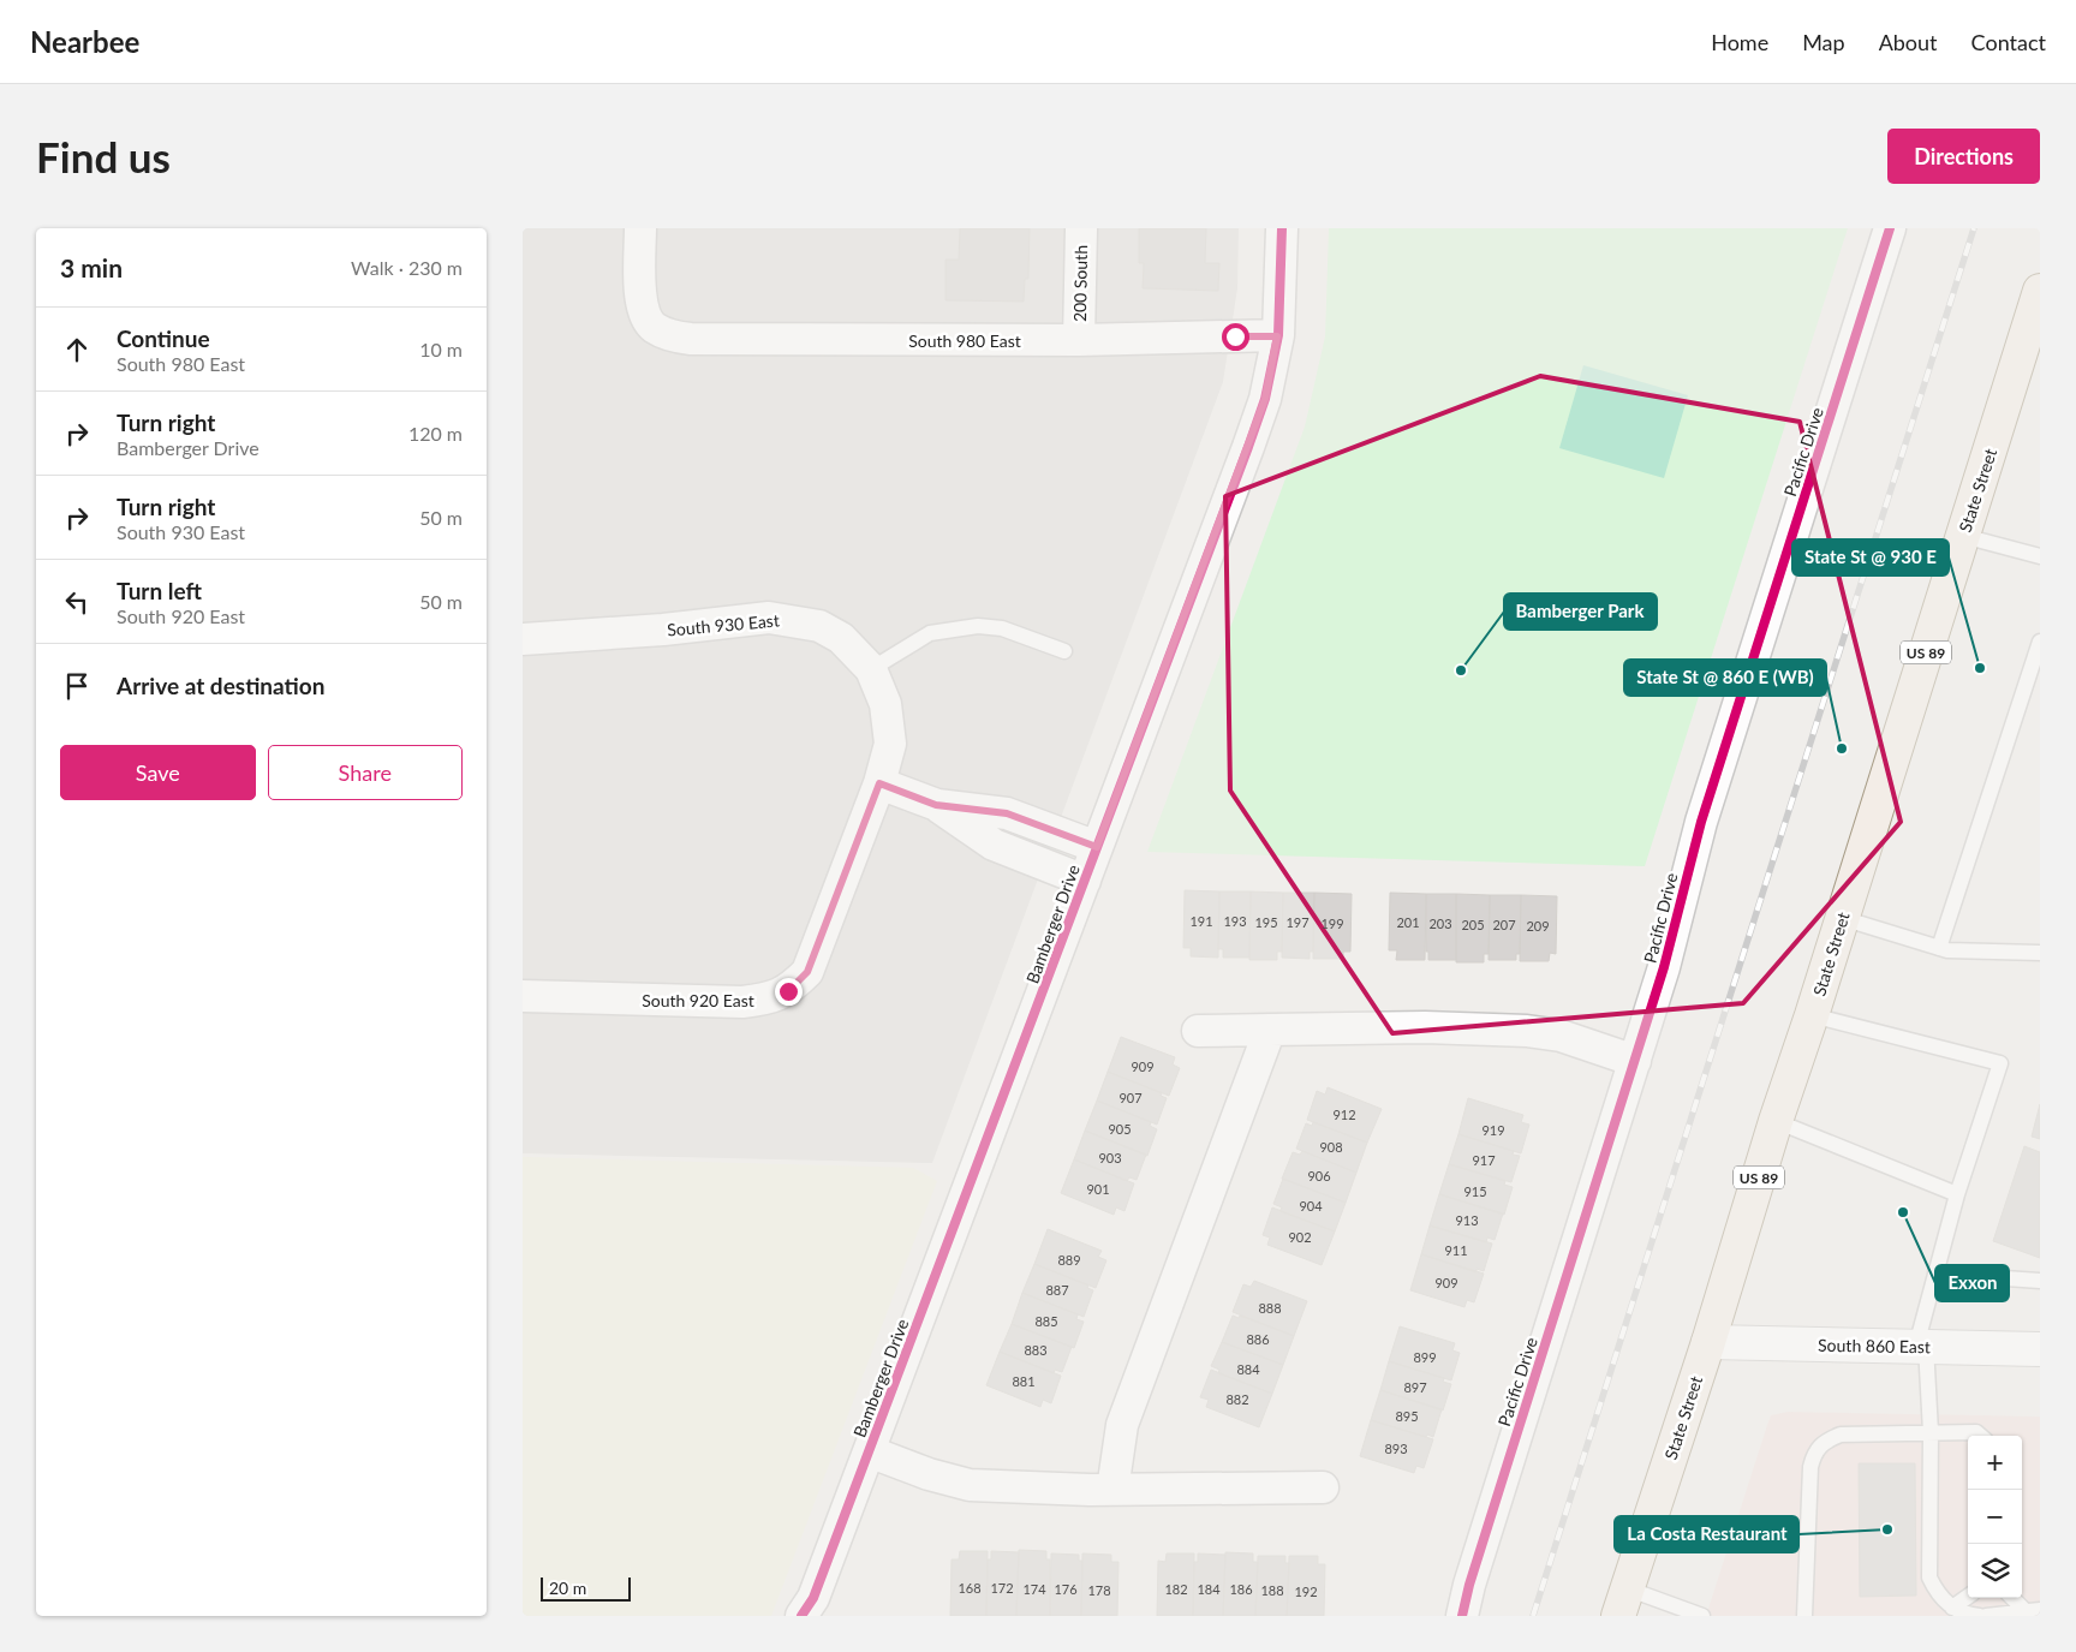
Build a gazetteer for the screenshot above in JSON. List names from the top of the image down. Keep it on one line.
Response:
{"streets":{"main road":["State Street","US 89"],"street":["200 South","South 980 East","Pacific Drive","South 930 East","Bamberger Drive","South 920 East","South 860 East"]},"crossings":[["200 South","South 980 East"],["South 980 East","Bamberger Drive"],["State Street","South 860 East"],["South 930 East","South 920 East"]],"places":["State St @ 930 E","Bamberger Park","State St @ 860 E (WB)","Exxon","La Costa Restaurant"],"house_numbers":["191","193","195","197","201","199","203","205","207","209","909","907","912","905","919","908","903","917","906","901","915","904","913","902","911","889","909","887","888","885","886","883","899","884","881","897","882","895","893","168","172","174","176","182","184","186","178","188","192"],"scale_bar":"20 m","page":{"header":"Nearbee","nav":["Home","Map","About","Contact"],"buttons":["Directions",["Save","Share"]],"title":"Find us","heading":["3 min","Walk · 230 m"],"list":[["Continue","South 980 East","10 m"],["Turn right","Bamberger Drive","120 m"],["Turn right","South 930 East","50 m"],["Turn left","South 920 East","50 m"],"Arrive at destination"],"map_buttons":["+","−"],"scale":"20 m"}}
